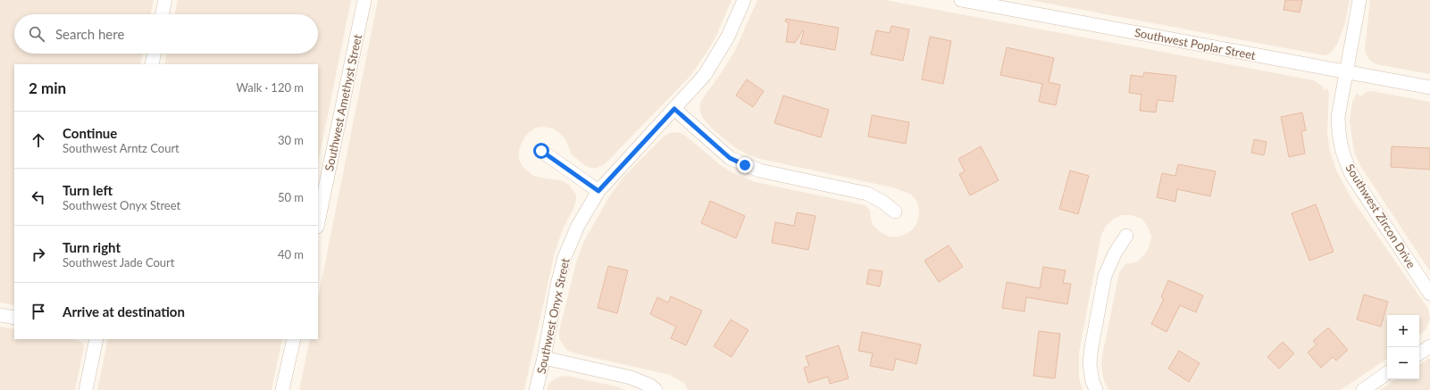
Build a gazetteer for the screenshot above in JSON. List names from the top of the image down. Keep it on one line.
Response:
{"streets":{"street":["Southwest Poplar Street","Southwest Amethyst Street","Southwest Zircon Drive","Southwest Onyx Street"]},"crossings":[["Southwest Poplar Street","Southwest Zircon Drive"]],"page":{"search":"Search here","heading":["2 min","Walk · 120 m"],"list":[["Continue","Southwest Arntz Court","30 m"],["Turn left","Southwest Onyx Street","50 m"],["Turn right","Southwest Jade Court","40 m"],"Arrive at destination"],"map_buttons":["+","−"]}}
